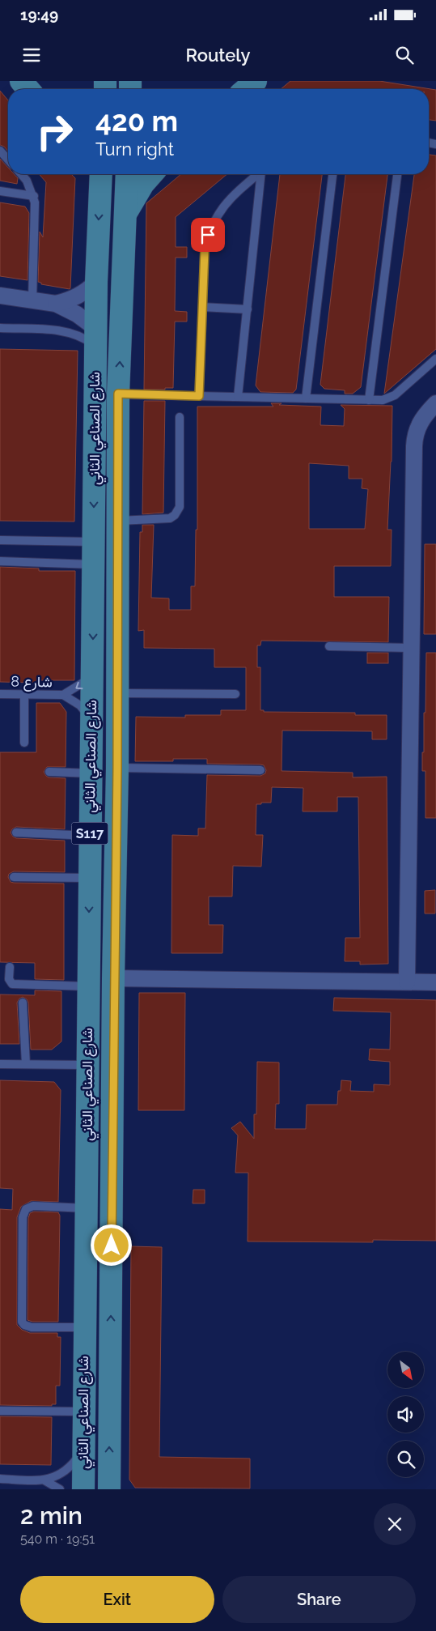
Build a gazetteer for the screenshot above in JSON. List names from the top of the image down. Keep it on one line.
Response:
{"streets":{"main road":["شارع الصناعي الثاني","S117"],"lane":["شارع 8"]},"crossings":[["شارع الصناعي الثاني","شارع 8"]],"north":"bottom right","page":{"status":"19:49","header":"Routely","turn":["420 m","Turn right"],"heading":["2 min","540 m · 19:51"],"buttons":["Exit","Share"]}}
